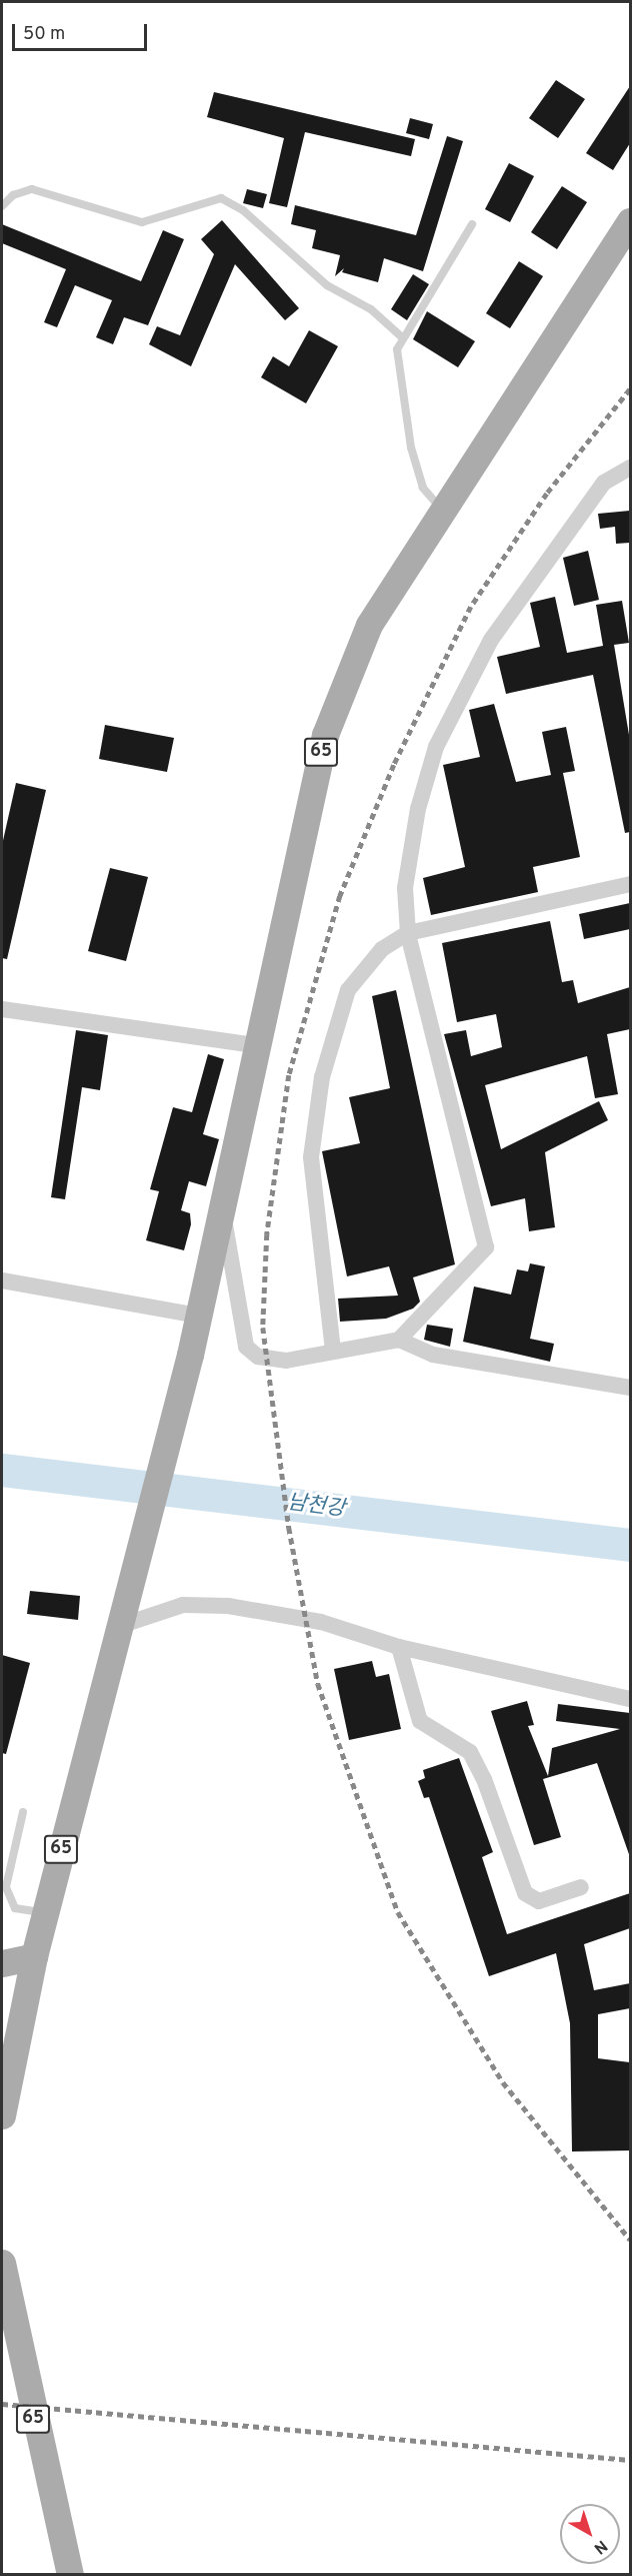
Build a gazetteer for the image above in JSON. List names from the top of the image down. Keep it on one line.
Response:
{"streets":{"main road":["65"]},"water":["남천강"],"scale_bar":"50 m","north":"bottom right"}
